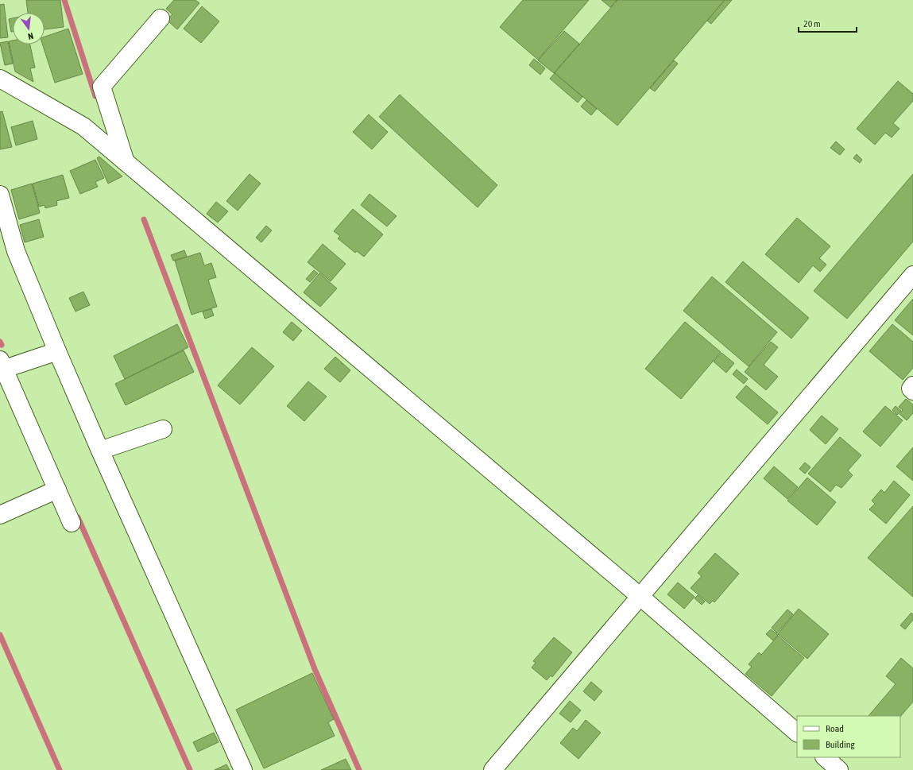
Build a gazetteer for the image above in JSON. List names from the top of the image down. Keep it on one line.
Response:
{"legend":["Road","Building"],"scale_bar":"20 m","north":"bottom"}
